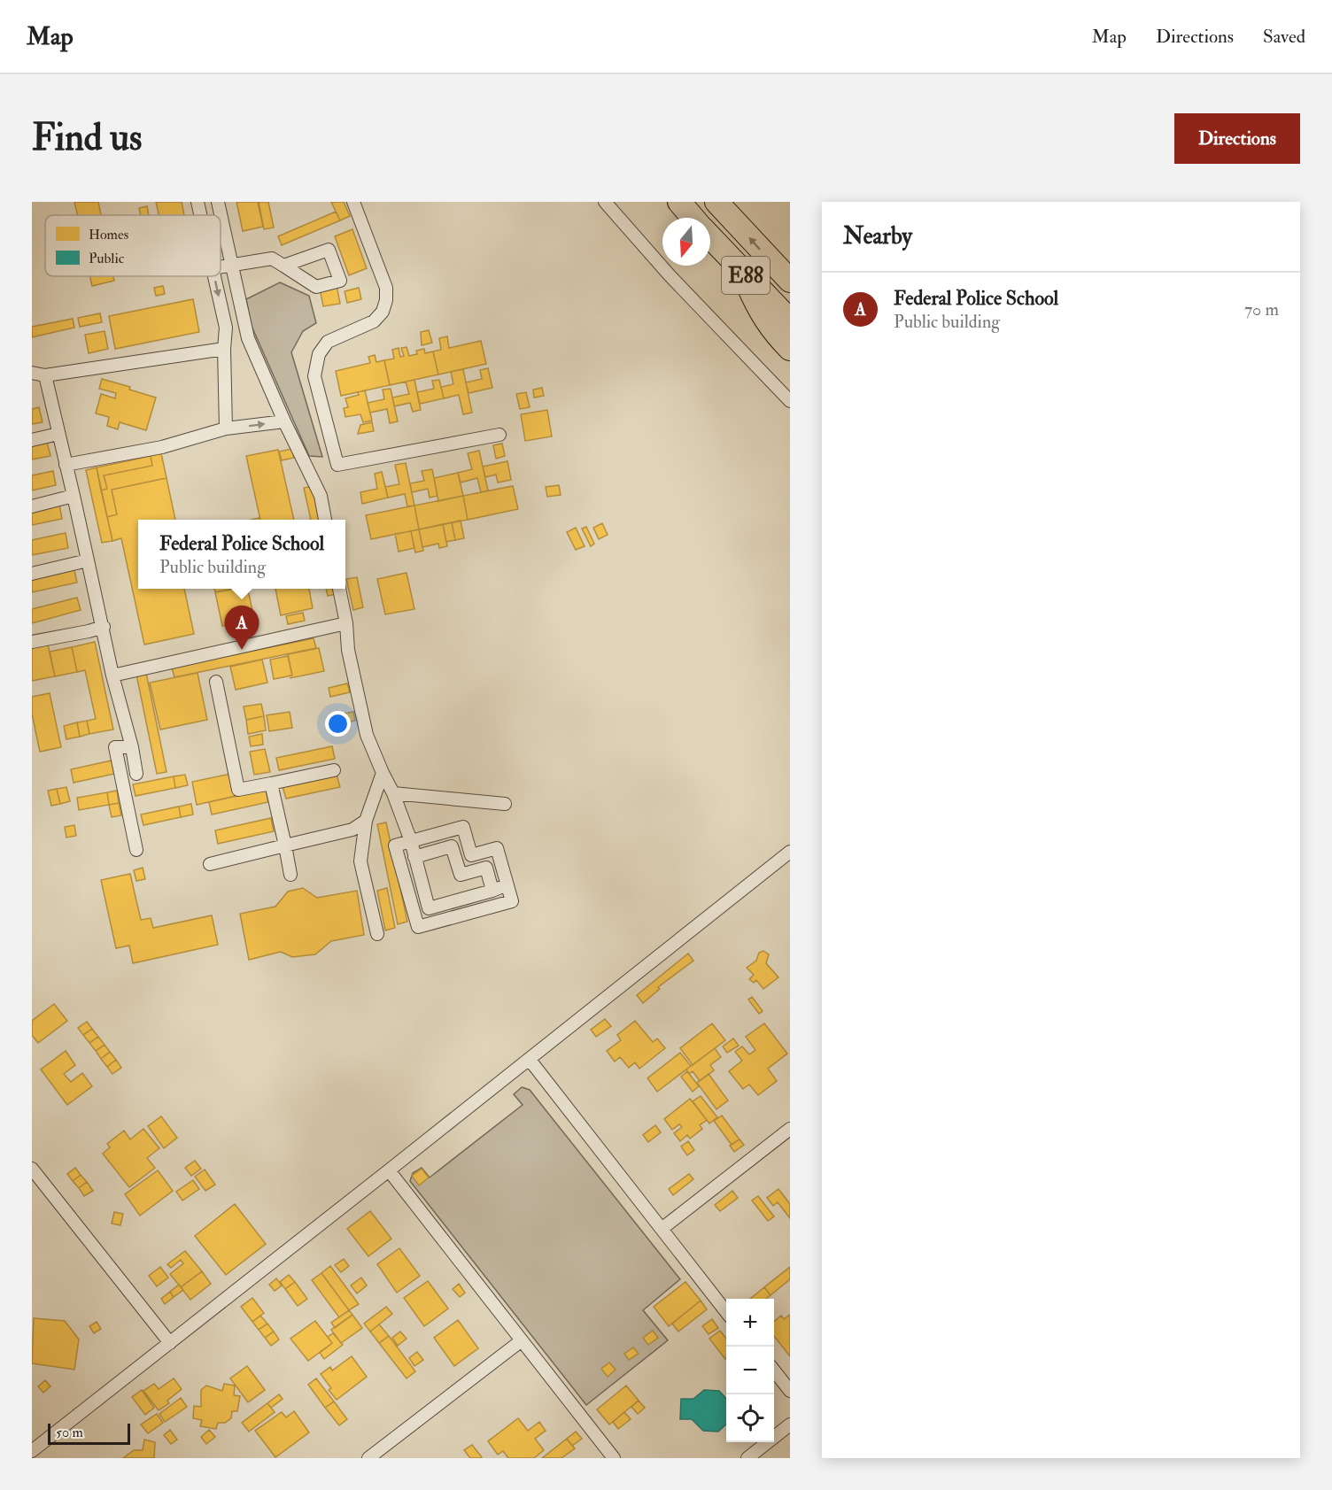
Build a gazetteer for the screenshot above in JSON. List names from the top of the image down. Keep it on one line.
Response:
{"streets":{"highway":["E88"]},"legend":["Homes","Public"],"scale_bar":"50 m","north":"bottom","page":{"header":"Map","nav":["Map","Directions","Saved"],"buttons":"Directions","title":"Find us","heading":"Nearby","list":[{"mark":"A","name":"Federal Police School","note":"Public building","value":"70 m"}],"popup":["Federal Police School","Public building"],"pins":"A","map_buttons":["+","−"],"scale":"50 m"}}
